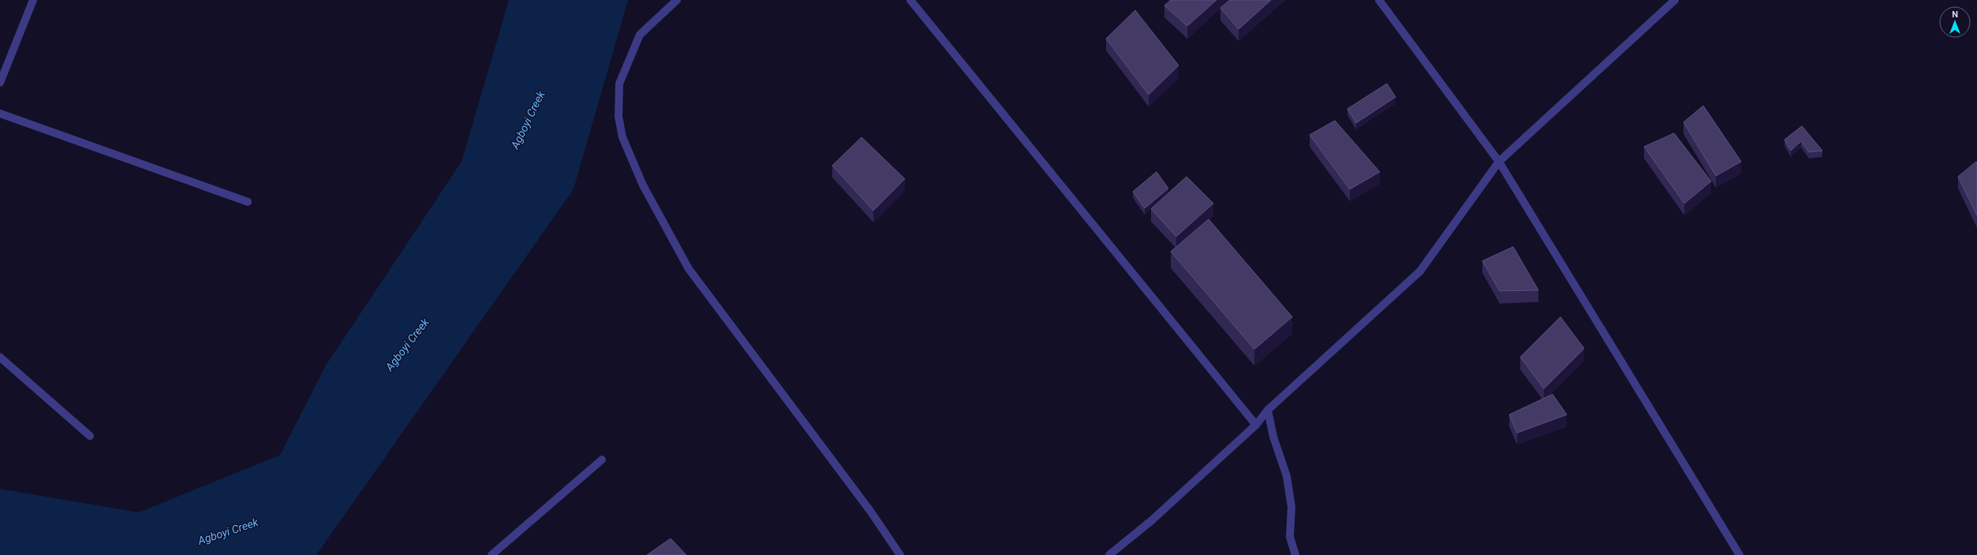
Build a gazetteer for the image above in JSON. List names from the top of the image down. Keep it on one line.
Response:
{"water":["Agboyi Creek"],"north":"top"}
